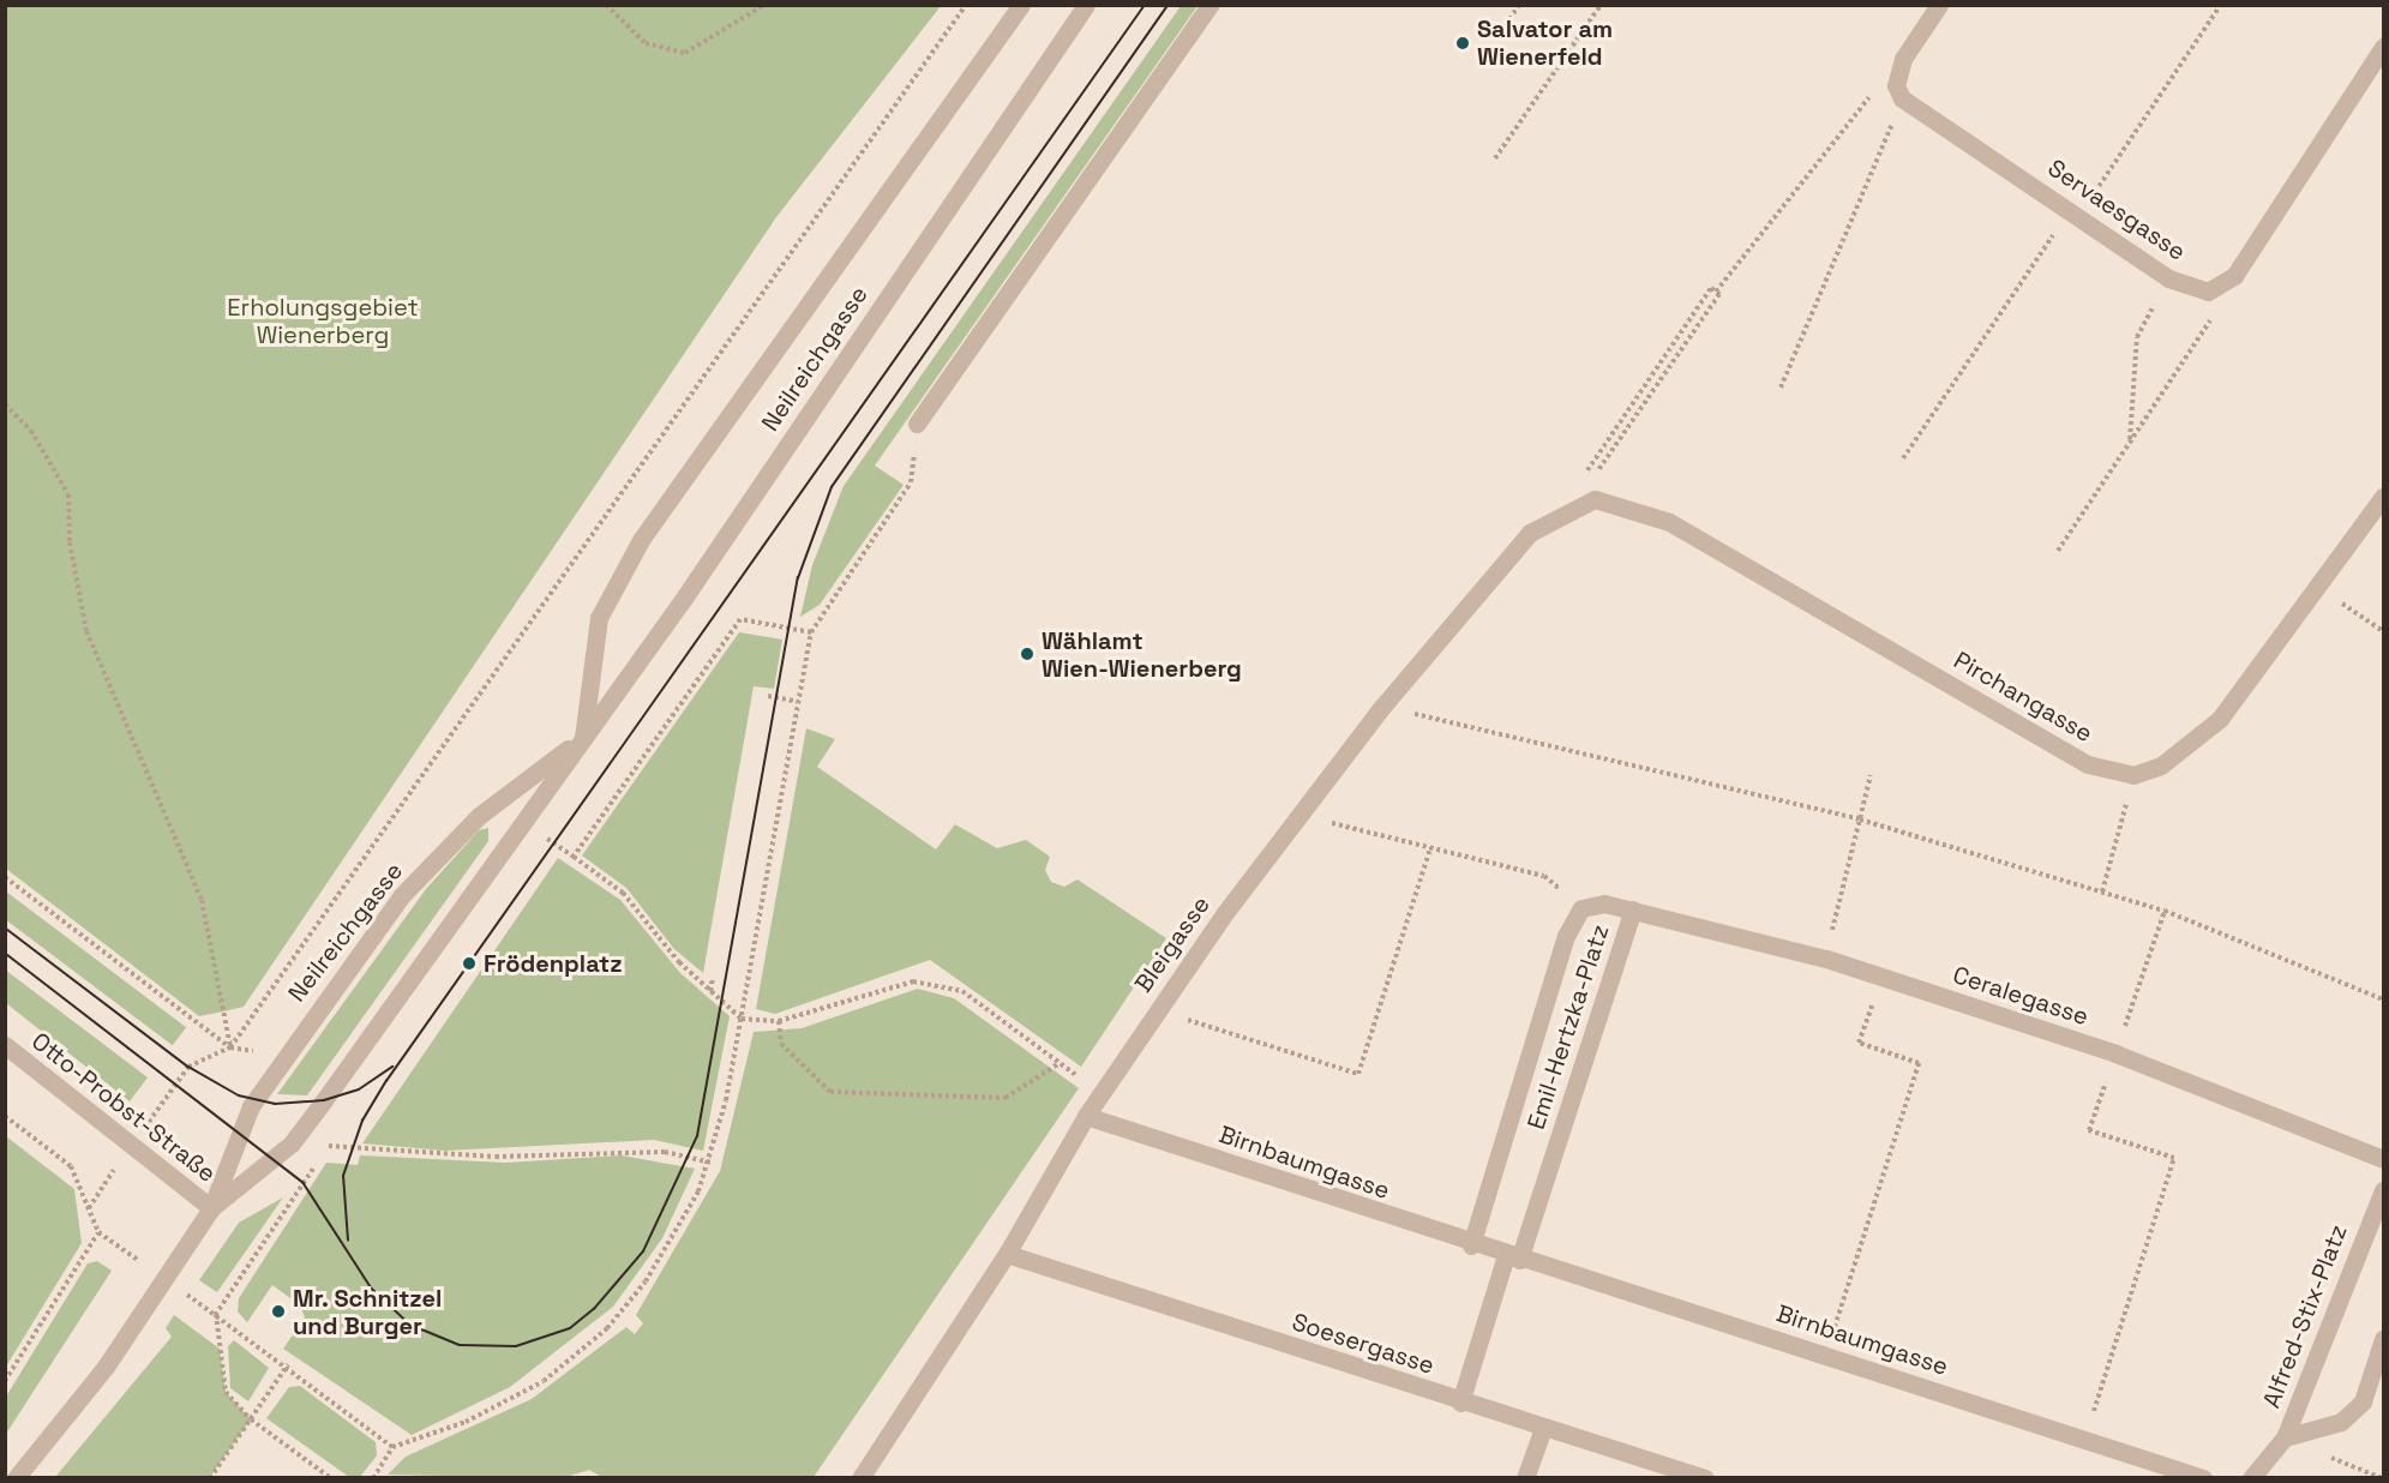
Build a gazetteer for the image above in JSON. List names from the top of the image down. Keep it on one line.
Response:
{"streets":{"street":["Servaesgasse","Neilreichgasse","Pirchangasse","Bleigasse","Ceralegasse","Emil-Hertzka-Platz","Otto-Probst-Straße","Birnbaumgasse","Alfred-Stix-Platz","Soesergasse"]},"crossings":[["Neilreichgasse","Otto-Probst-Straße"],["Pirchangasse","Bleigasse"],["Bleigasse","Birnbaumgasse"],["Bleigasse","Soesergasse"],["Ceralegasse","Emil-Hertzka-Platz"],["Emil-Hertzka-Platz","Birnbaumgasse"]],"parks":["Erholungsgebiet Wienerberg"],"places":["Salvator am Wienerfeld","Wählamt Wien-Wienerberg","Frödenplatz","Mr. Schnitzel und Burger"]}
